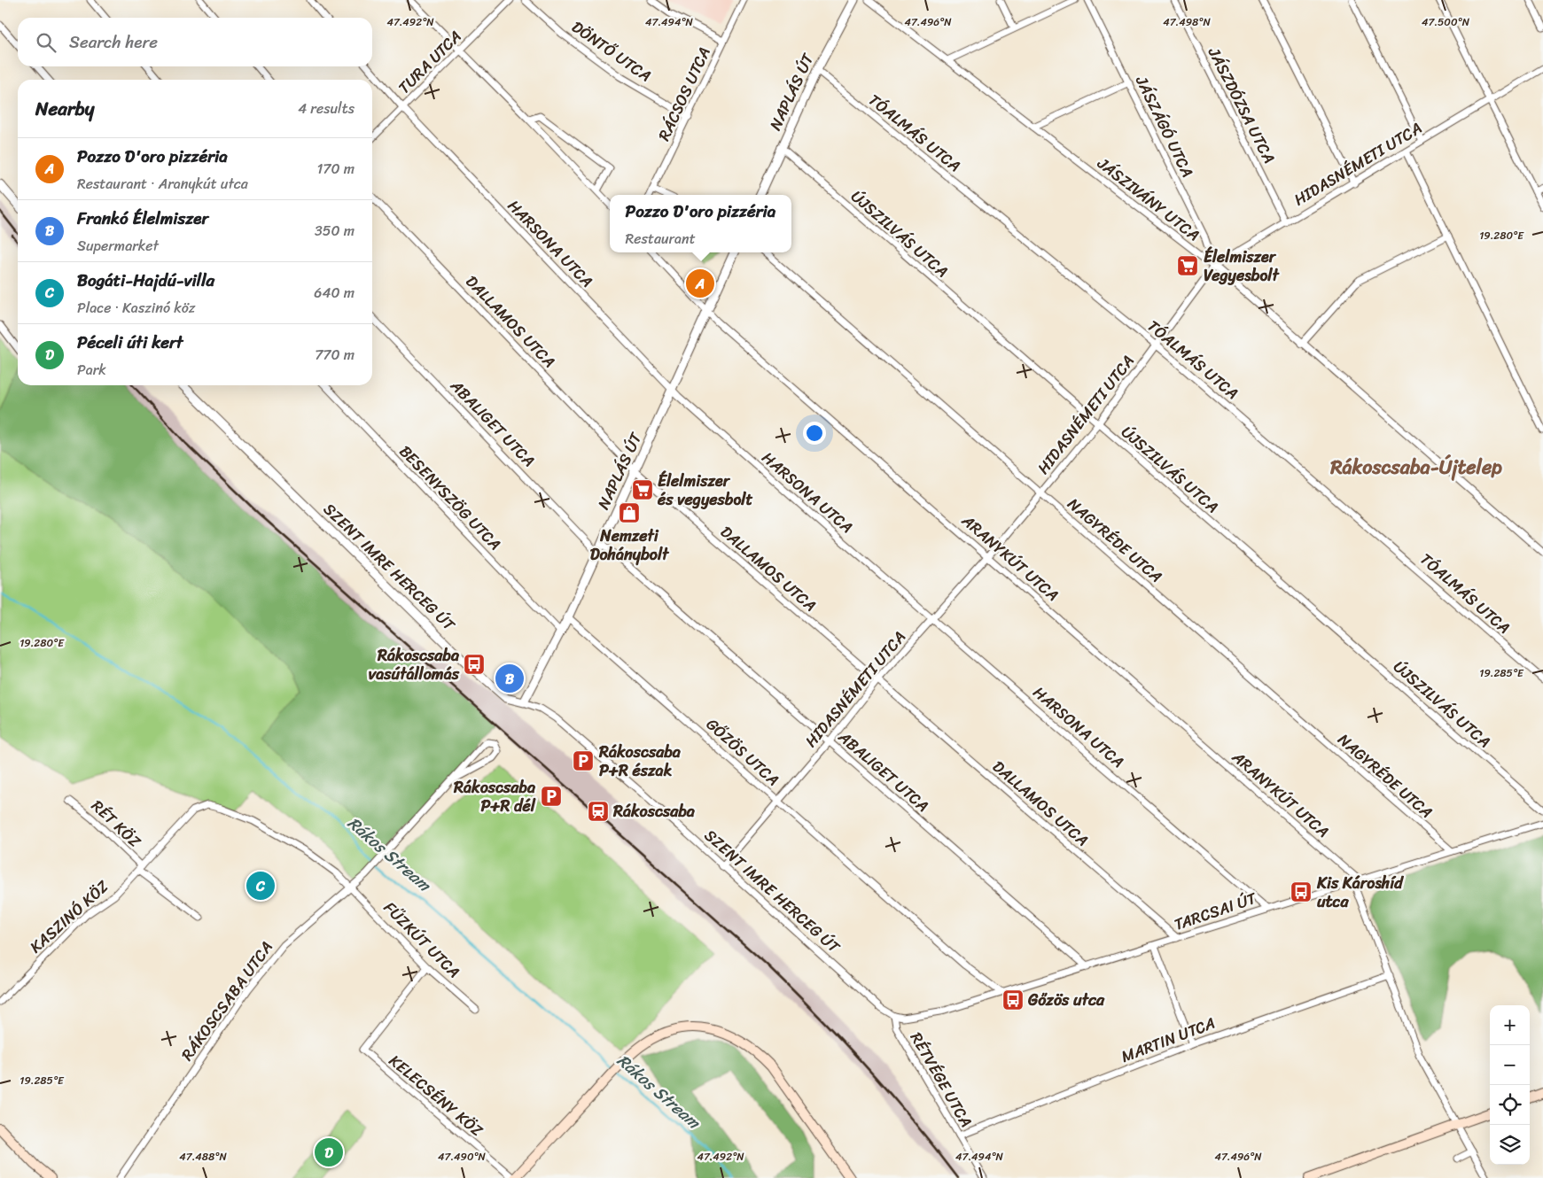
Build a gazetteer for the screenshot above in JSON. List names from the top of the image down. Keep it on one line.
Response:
{"streets":{"street":["DÖNTŐ UTCA","TURA UTCA","NAPLÁS ÚT","RÁCSOS UTCA","JÁSZDÓZSA UTCA","JÁSZÁGÓ UTCA","TÓALMÁS UTCA","HIDASNÉMETI UTCA","JÁSZIVÁNY UTCA","ÚJSZILVÁS UTCA","HARSONA UTCA","DALLAMOS UTCA","ABALIGET UTCA","BESENYSZÖG UTCA","NAGYRÉDE UTCA","ARANYKÚT UTCA","SZENT IMRE HERCEG ÚT","GŐZÖS UTCA","RÉT KÖZ","TARCSAI ÚT","KASZINÓ KÖZ","FŰZKÚT UTCA","RÁKOSCSABA UTCA","MARTIN UTCA","RÉTVÉGE UTCA","KELECSÉNY KÖZ"]},"crossings":[["DÖNTŐ UTCA","RÁCSOS UTCA"],["TURA UTCA","HARSONA UTCA"],["NAPLÁS ÚT","TÓALMÁS UTCA"],["NAPLÁS ÚT","ÚJSZILVÁS UTCA"],["NAPLÁS ÚT","HARSONA UTCA"],["NAPLÁS ÚT","DALLAMOS UTCA"],["NAPLÁS ÚT","ABALIGET UTCA"],["NAPLÁS ÚT","BESENYSZÖG UTCA"],["NAPLÁS ÚT","ARANYKÚT UTCA"],["NAPLÁS ÚT","SZENT IMRE HERCEG ÚT"],["NAPLÁS ÚT","GŐZÖS UTCA"],["JÁSZDÓZSA UTCA","HIDASNÉMETI UTCA"],["JÁSZÁGÓ UTCA","HIDASNÉMETI UTCA"],["JÁSZÁGÓ UTCA","JÁSZIVÁNY UTCA"],["TÓALMÁS UTCA","HIDASNÉMETI UTCA"],["HIDASNÉMETI UTCA","JÁSZIVÁNY UTCA"],["HIDASNÉMETI UTCA","ÚJSZILVÁS UTCA"],["HIDASNÉMETI UTCA","HARSONA UTCA"],["HIDASNÉMETI UTCA","DALLAMOS UTCA"],["HIDASNÉMETI UTCA","ABALIGET UTCA"],["HIDASNÉMETI UTCA","NAGYRÉDE UTCA"],["HIDASNÉMETI UTCA","ARANYKÚT UTCA"],["HIDASNÉMETI UTCA","SZENT IMRE HERCEG ÚT"],["HIDASNÉMETI UTCA","GŐZÖS UTCA"],["HARSONA UTCA","TARCSAI ÚT"],["DALLAMOS UTCA","TARCSAI ÚT"],["ABALIGET UTCA","TARCSAI ÚT"],["NAGYRÉDE UTCA","TARCSAI ÚT"],["ARANYKÚT UTCA","TARCSAI ÚT"],["SZENT IMRE HERCEG ÚT","TARCSAI ÚT"],["SZENT IMRE HERCEG ÚT","RÉTVÉGE UTCA"],["GŐZÖS UTCA","TARCSAI ÚT"],["RÉT KÖZ","KASZINÓ KÖZ"],["TARCSAI ÚT","RÉTVÉGE UTCA"],["KASZINÓ KÖZ","FŰZKÚT UTCA"],["KASZINÓ KÖZ","RÁKOSCSABA UTCA"],["FŰZKÚT UTCA","RÁKOSCSABA UTCA"],["FŰZKÚT UTCA","KELECSÉNY KÖZ"],["MARTIN UTCA","RÉTVÉGE UTCA"]],"districts":["Rákoscsaba-Újtelep"],"water":["Rákos Stream"],"places":{"supermarket":["Élelmiszer Vegyesbolt","Élelmiszer és vegyesbolt"],"shop":["Nemzeti Dohánybolt"],"bus stop":["Rákoscsaba vasútállomás","Kis Károshíd utca","Gőzös utca"],"parking":["Rákoscsaba P+R észak","Rákoscsaba P+R dél"],"station":["Rákoscsaba"]},"page":{"search":"Search here","heading":["Nearby","4 results"],"list":[{"mark":"A","name":"Pozzo D'oro pizzéria","note":"Restaurant · Aranykút utca","value":"170 m"},{"mark":"B","name":"Frankó Élelmiszer","note":"Supermarket","value":"350 m"},{"mark":"C","name":"Bogáti-Hajdú-villa","note":"Place · Kaszinó köz","value":"640 m"},{"mark":"D","name":"Péceli úti kert","note":"Park","value":"770 m"}],"popup":["Pozzo D'oro pizzéria","Restaurant"],"pins":["A","B","C","D"],"map_buttons":["+","−"]},"coordinates":["47.492°N","47.494°N","47.496°N","47.498°N","47.500°N","19.280°E","19.285°E","47.488°N","47.490°N"]}
